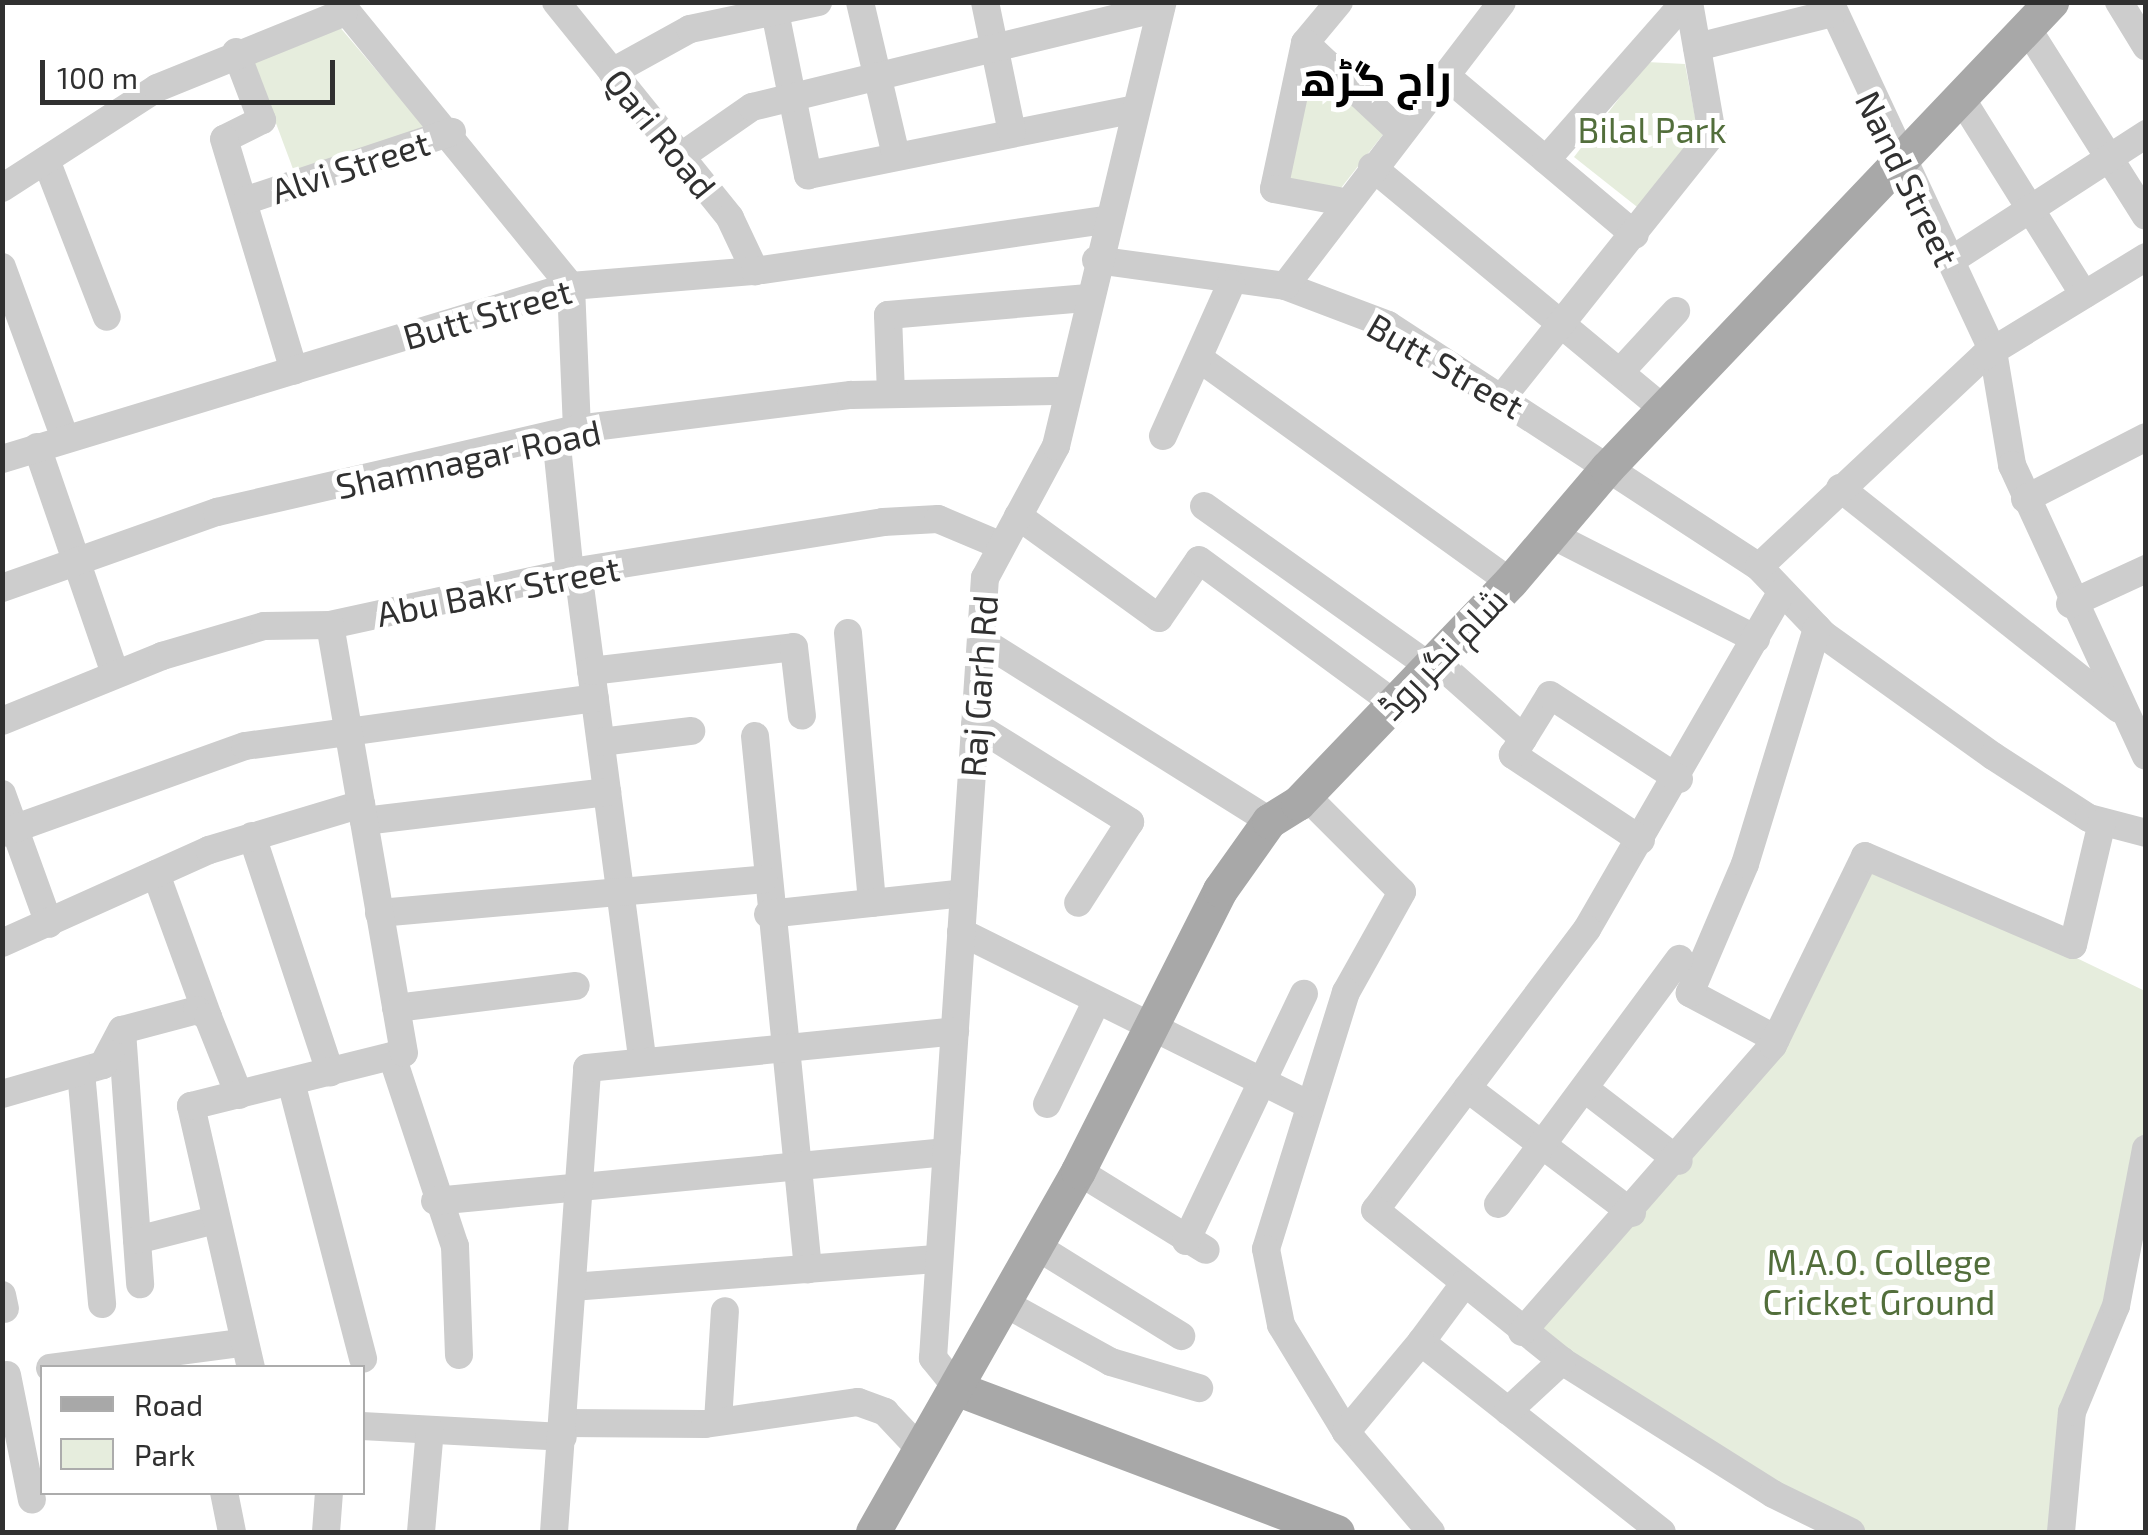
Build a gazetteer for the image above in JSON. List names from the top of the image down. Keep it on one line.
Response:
{"streets":{"main road":["شام نگر روڈ"],"street":["Qari Road","Alvi Street","Nand Street","Butt Street","Shamnagar Road","Abu Bakr Street","Raj Garh Rd"]},"crossings":[["Qari Road","Butt Street"],["Nand Street","شام نگر روڈ"],["Butt Street","شام نگر روڈ"],["Butt Street","Raj Garh Rd"],["Shamnagar Road","Raj Garh Rd"],["Abu Bakr Street","Raj Garh Rd"],["شام نگر روڈ","Raj Garh Rd"]],"districts":["راج گڑھ"],"parks":["Bilal Park","M.A.O. College Cricket Ground"],"legend":["Road","Park"],"scale_bar":"100 m"}
